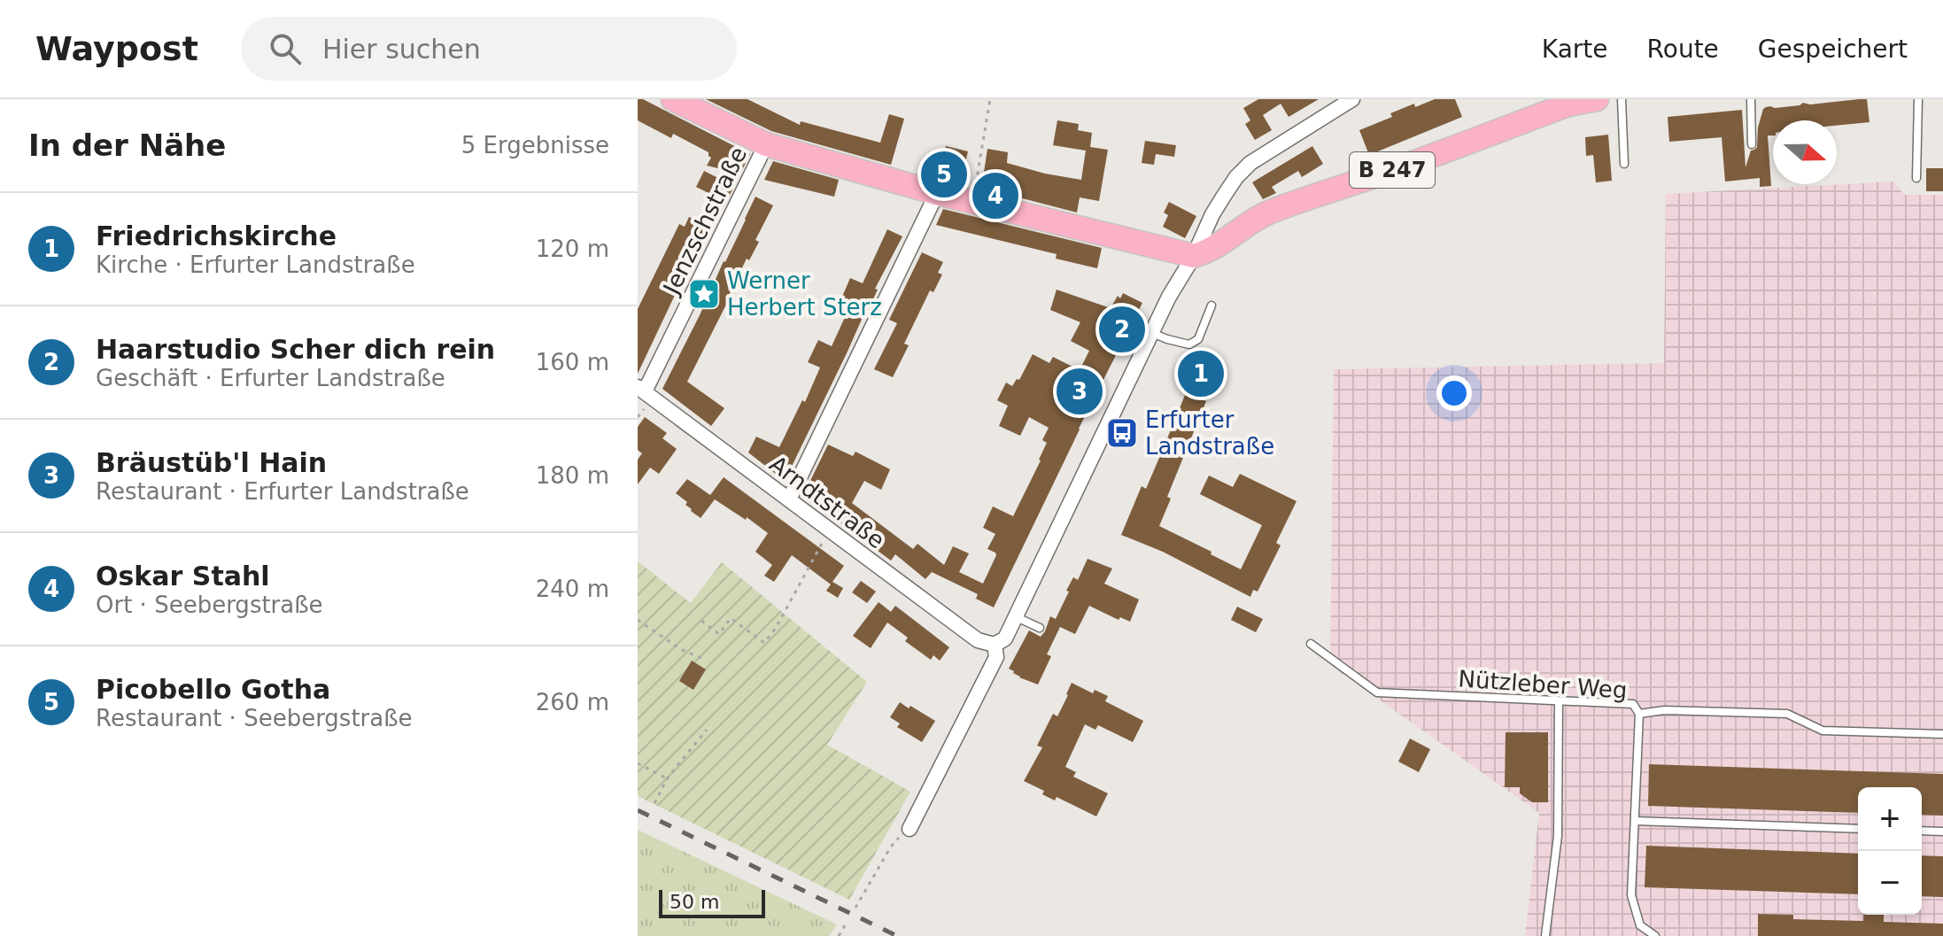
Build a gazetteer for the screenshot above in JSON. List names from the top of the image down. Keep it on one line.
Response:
{"streets":{"main road":["B 247"],"street":["Jenzschstraße","Arndtstraße"],"lane":["Nützleber Weg"]},"crossings":[["Jenzschstraße","Arndtstraße"]],"places":{"place":["Werner Herbert Sterz"],"bus stop":["Erfurter Landstraße"]},"scale_bar":"50 m","north":"right","page":{"header":"Waypost","search":"Hier suchen","nav":["Karte","Route","Gespeichert"],"heading":["In der Nähe","5 Ergebnisse"],"pins":["5","4","2","1","3"],"list":[{"mark":"1","name":"Friedrichskirche","note":"Kirche · Erfurter Landstraße","value":"120 m"},{"mark":"2","name":"Haarstudio Scher dich rein","note":"Geschäft · Erfurter Landstraße","value":"160 m"},{"mark":"3","name":"Bräustüb'l Hain","note":"Restaurant · Erfurter Landstraße","value":"180 m"},{"mark":"4","name":"Oskar Stahl","note":"Ort · Seebergstraße","value":"240 m"},{"mark":"5","name":"Picobello Gotha","note":"Restaurant · Seebergstraße","value":"260 m"}],"map_buttons":["+","−"],"scale":"50 m"}}
